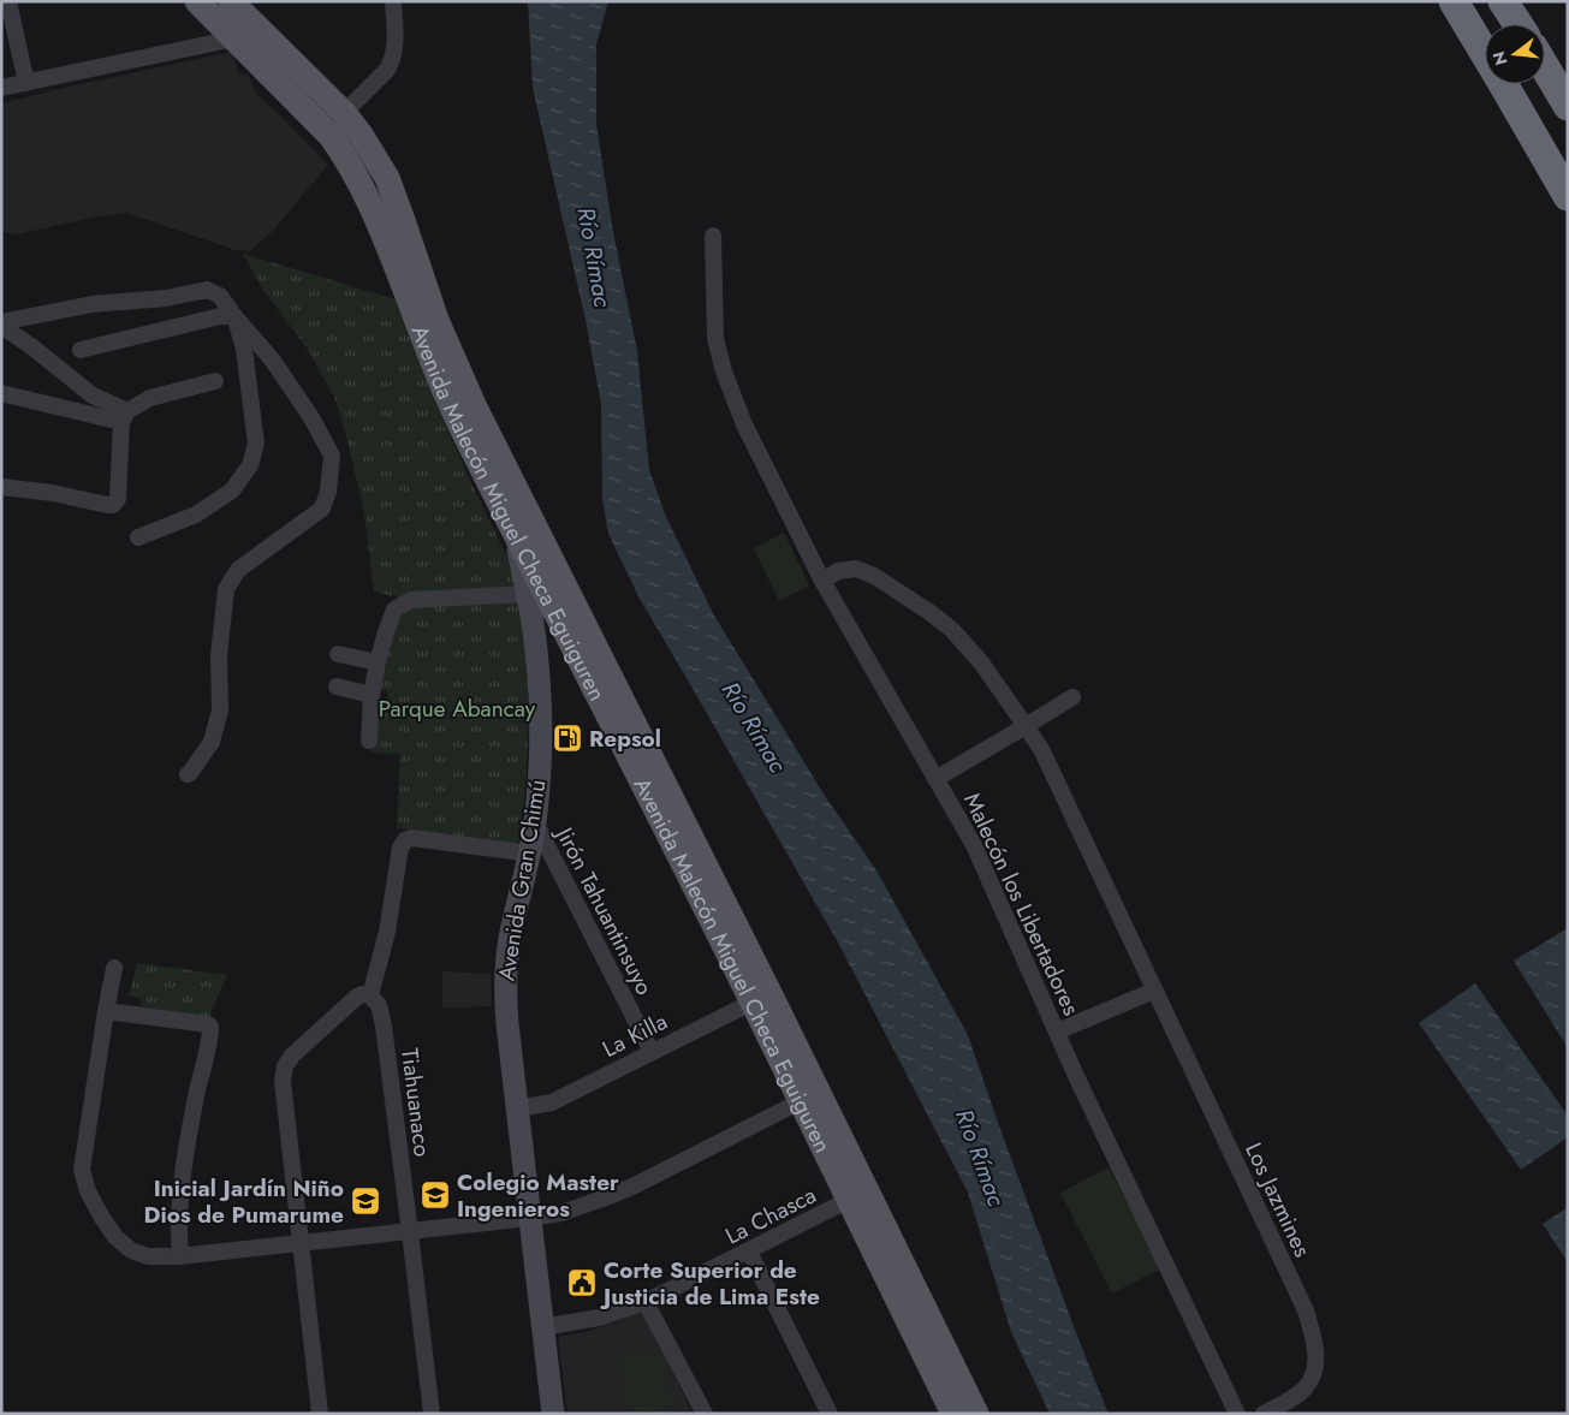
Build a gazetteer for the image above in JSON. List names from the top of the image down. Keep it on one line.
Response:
{"streets":{"main road":["Avenida Malecón Miguel Checa Eguiguren"],"street":["Avenida Gran Chimú","Malecón los Libertadores","Jirón Tahuantinsuyo","La Killa","Tiahuanaco","Los Jazmines","La Chasca"]},"crossings":[["Avenida Malecón Miguel Checa Eguiguren","Avenida Gran Chimú"],["Avenida Malecón Miguel Checa Eguiguren","La Killa"],["Avenida Malecón Miguel Checa Eguiguren","La Chasca"],["Avenida Gran Chimú","Jirón Tahuantinsuyo"],["Avenida Gran Chimú","La Killa"],["Avenida Gran Chimú","La Chasca"],["Malecón los Libertadores","Los Jazmines"],["Jirón Tahuantinsuyo","La Killa"]],"water":["Río Rímac"],"parks":["Parque Abancay"],"places":{"fuel station":["Repsol"],"school or university":["Colegio Master Ingenieros","Inicial Jardín Niño Dios de Pumarume"],"public building":["Corte Superior de Justicia de Lima Este"]},"north":"left"}
